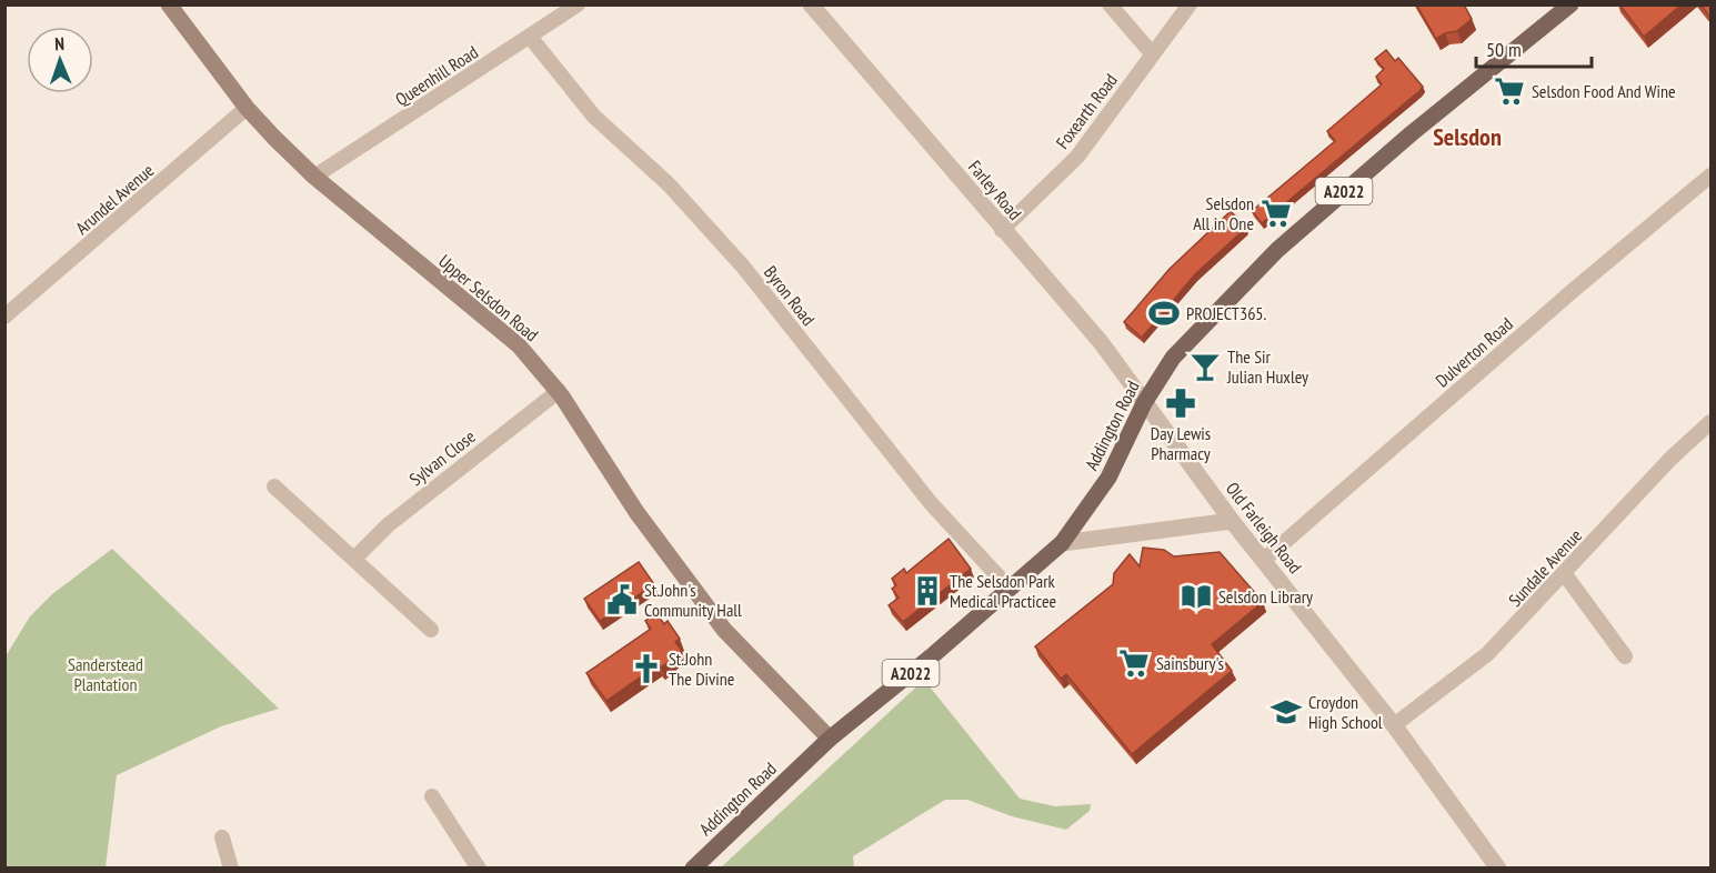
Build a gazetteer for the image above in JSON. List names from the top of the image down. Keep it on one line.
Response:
{"streets":{"main road":["A2022","Upper Selsdon Road","Addington Road"],"street":["Queenhill Road","Foxearth Road","Farley Road","Arundel Avenue","Byron Road","Dulverton Road","Sylvan Close","Old Farleigh Road","Sundale Avenue"]},"crossings":[["Queenhill Road","Byron Road"],["Queenhill Road","Upper Selsdon Road"],["Foxearth Road","Farley Road"],["Farley Road","Addington Road"],["Farley Road","Old Farleigh Road"],["Arundel Avenue","Upper Selsdon Road"],["Byron Road","Addington Road"],["Upper Selsdon Road","Addington Road"],["Upper Selsdon Road","Sylvan Close"],["Dulverton Road","Old Farleigh Road"],["Addington Road","Old Farleigh Road"],["Old Farleigh Road","Sundale Avenue"]],"districts":["Selsdon"],"parks":["Sanderstead Plantation"],"places":{"supermarket":["Selsdon Food And Wine","Selsdon All in One","Sainsbury's"],"sports":["PROJECT365."],"bar":["The Sir Julian Huxley"],"pharmacy":["Day Lewis Pharmacy"],"building":["The Selsdon Park Medical Practicee"],"library":["Selsdon Library"],"public building":["St.John's Community Hall"],"church":["St.John The Divine"],"school or university":["Croydon High School"]},"scale_bar":"50 m","north":"top"}
